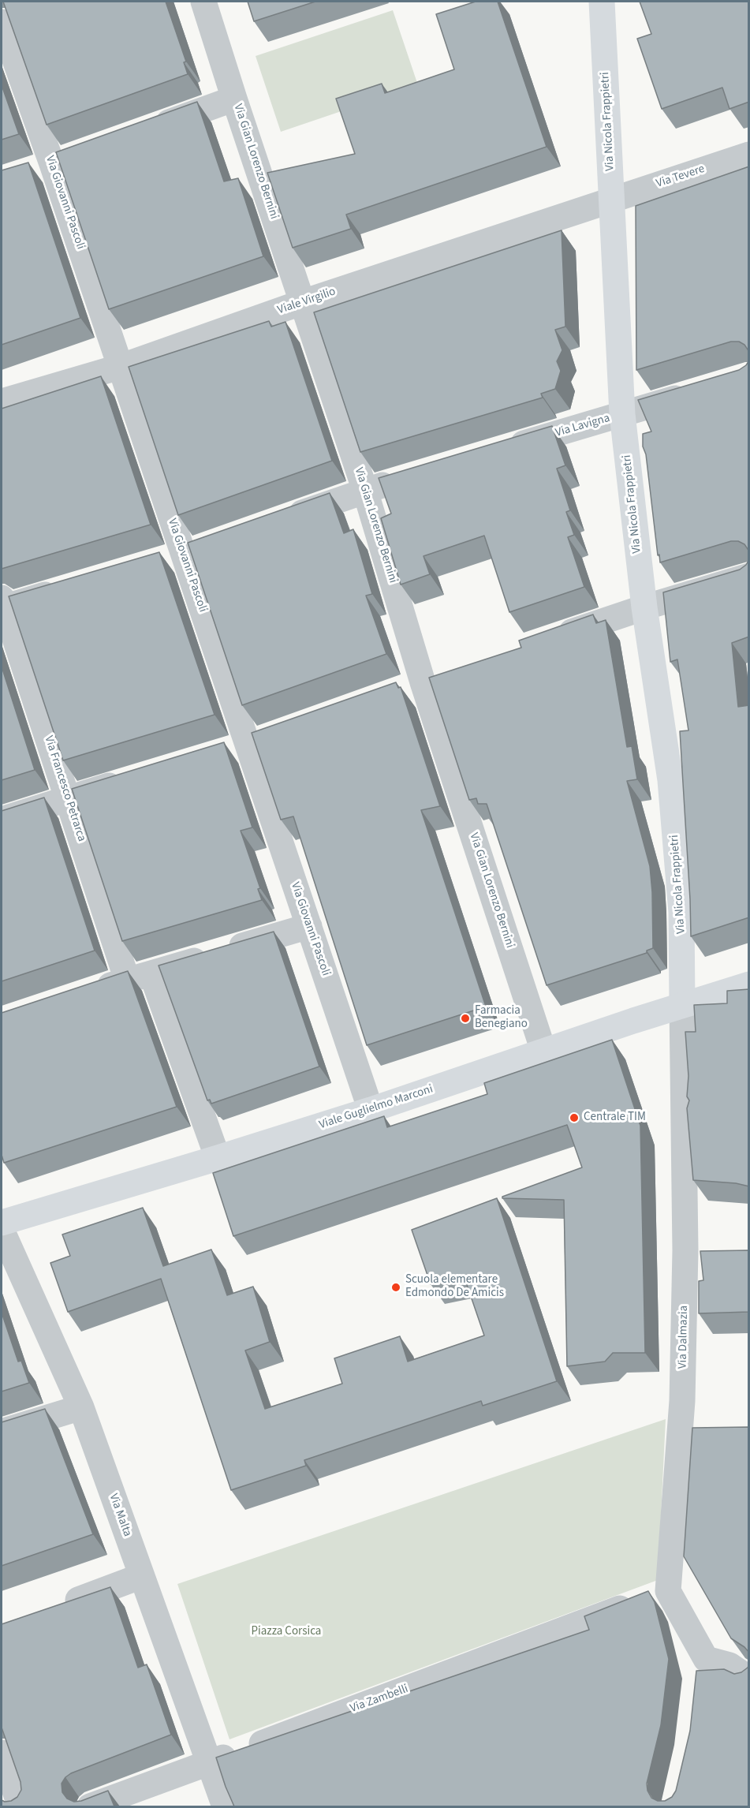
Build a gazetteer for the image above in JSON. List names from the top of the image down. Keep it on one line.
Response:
{"streets":{"street":["Via Nicola Frappietri","Via Gian Lorenzo Bernini","Via Tevere","Via Giovanni Pascoli","Viale Virgilio","Via Lavigna","Via Francesco Petrarca","Viale Guglielmo Marconi","Via Dalmazia","Via Malta","Via Zambelli"]},"crossings":[["Via Nicola Frappietri","Via Tevere"],["Via Nicola Frappietri","Viale Virgilio"],["Via Nicola Frappietri","Via Lavigna"],["Via Nicola Frappietri","Viale Guglielmo Marconi"],["Via Nicola Frappietri","Via Dalmazia"],["Via Gian Lorenzo Bernini","Viale Virgilio"],["Via Gian Lorenzo Bernini","Viale Guglielmo Marconi"],["Via Tevere","Viale Virgilio"],["Via Giovanni Pascoli","Viale Virgilio"],["Via Giovanni Pascoli","Viale Guglielmo Marconi"],["Via Francesco Petrarca","Viale Guglielmo Marconi"],["Viale Guglielmo Marconi","Via Dalmazia"],["Via Dalmazia","Via Zambelli"],["Via Malta","Via Zambelli"]],"parks":["Piazza Corsica"],"places":["Farmacia Benegiano","Centrale TIM","Scuola elementare Edmondo De Amicis"]}
